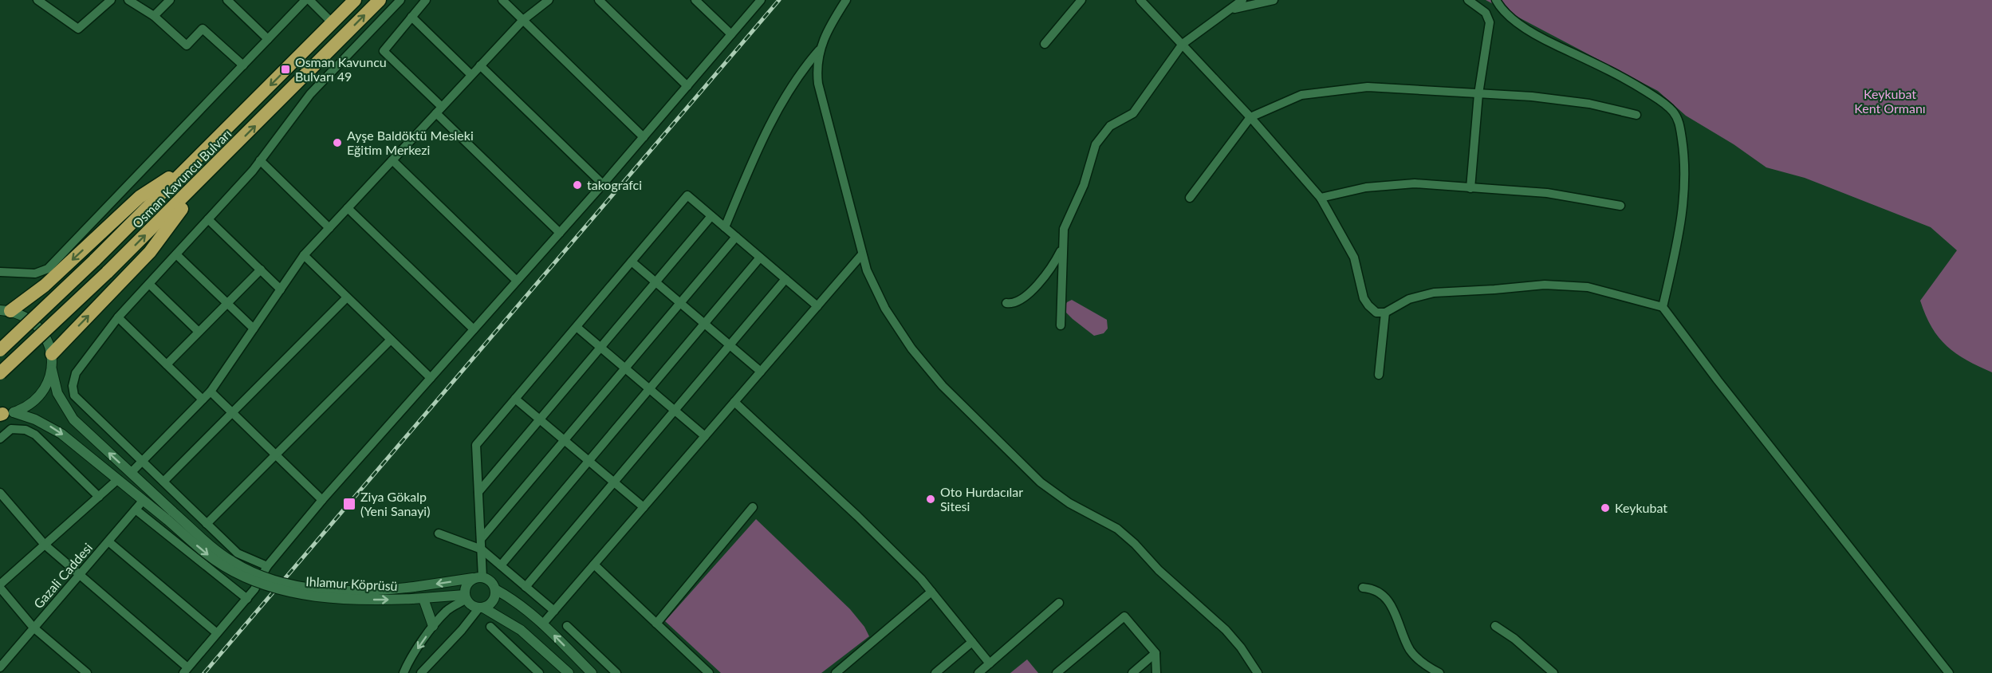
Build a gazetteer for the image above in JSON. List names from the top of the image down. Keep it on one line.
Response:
{"streets":{"highway":["Osman Kavuncu Bulvarı"],"street":["Gazali Caddesi","Ihlamur Köprüsü"]},"parks":["Keykubat Kent Ormanı"],"places":{"transit":["Osman Kavuncu Bulvarı 49","Ziya Gökalp (Yeni Sanayi)"],"other":["Ayşe Baldöktü Mesleki Eğitim Merkezi","takografci","Oto Hurdacılar Sitesi","Keykubat"]}}
